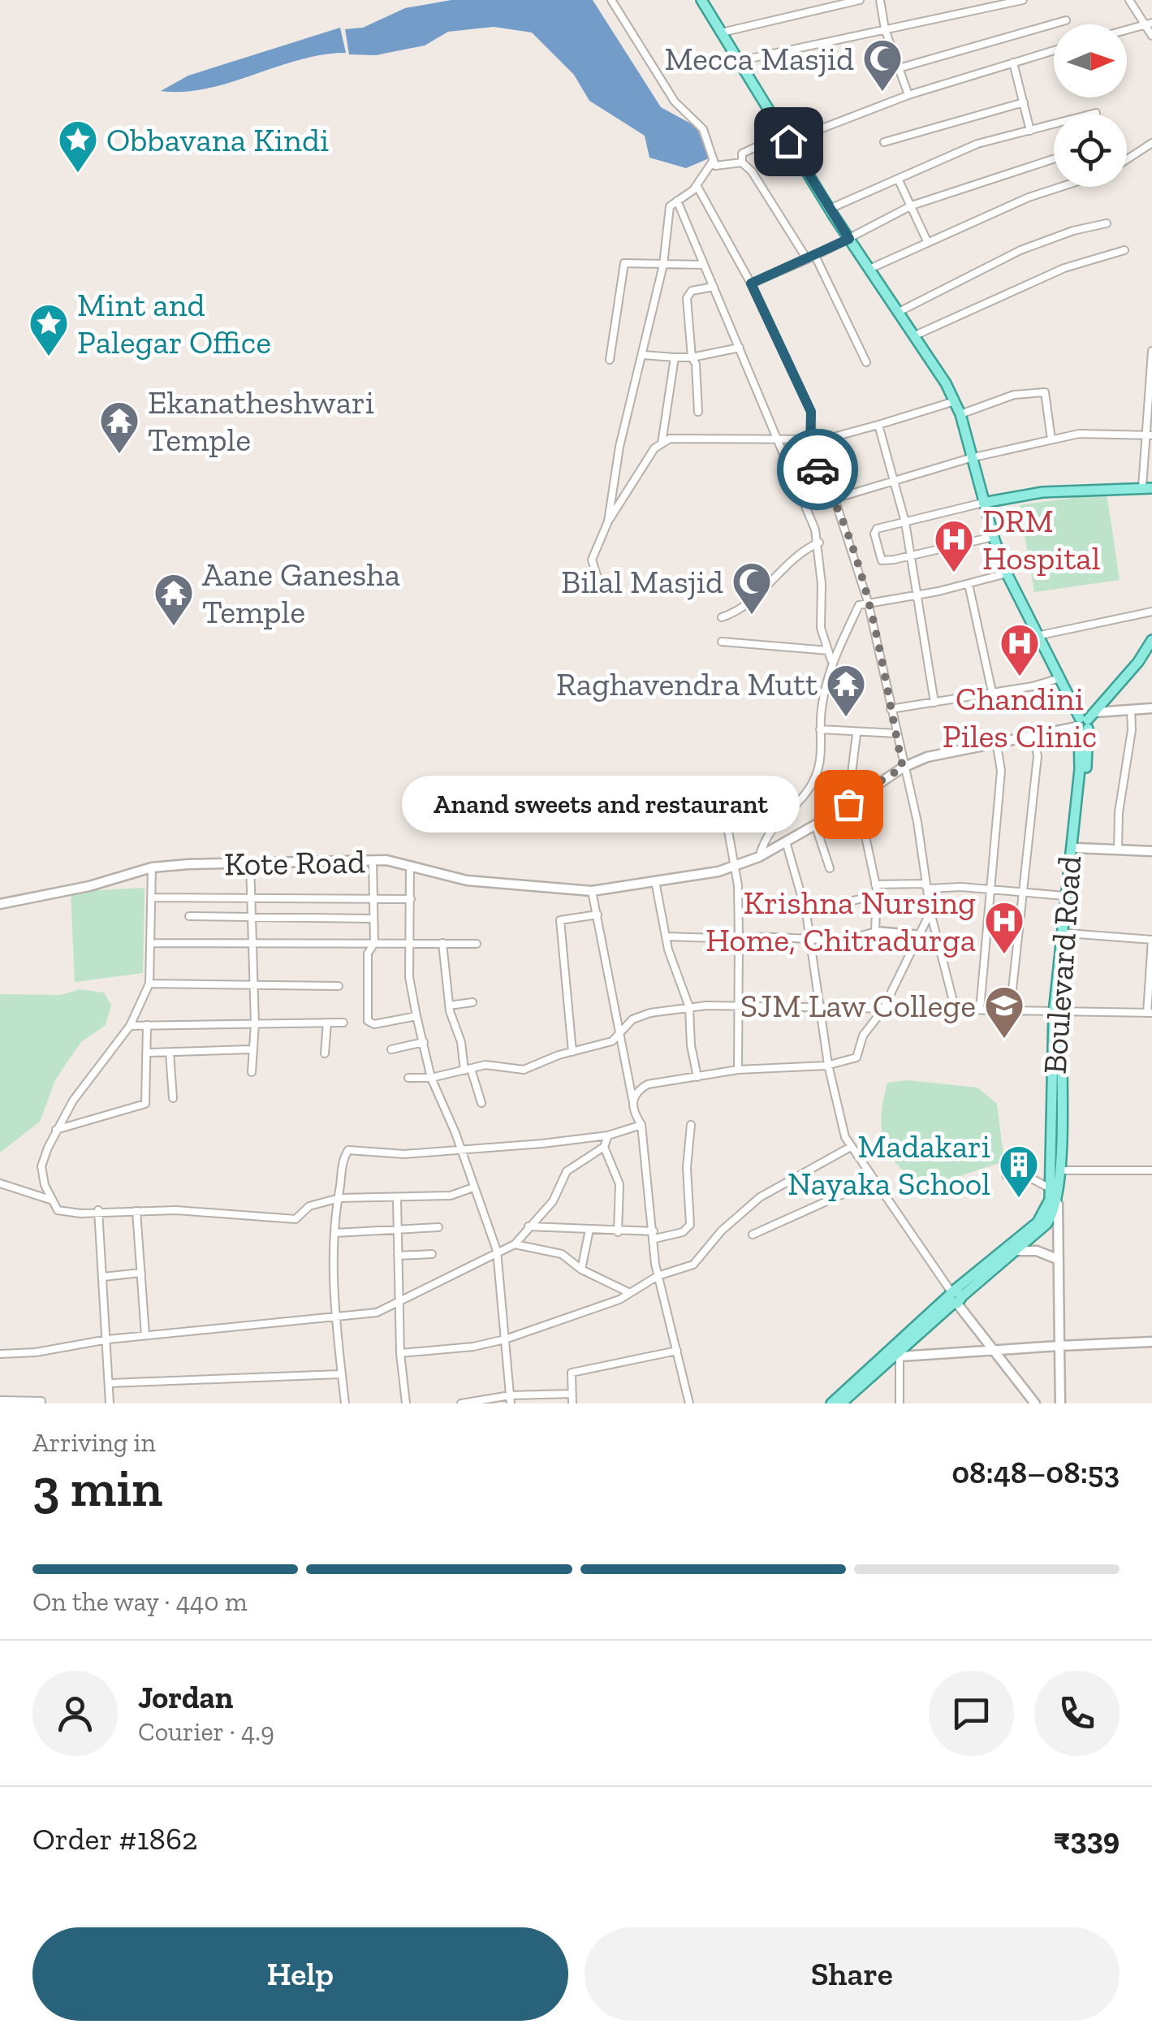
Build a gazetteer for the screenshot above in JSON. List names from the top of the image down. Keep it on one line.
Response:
{"streets":{"main road":["Boulevard Road"],"street":["Kote Road"]},"crossings":[["Kote Road","Boulevard Road"]],"places":{"mosque":["Mecca Masjid","Bilal Masjid"],"place":["Obbavana Kindi","Mint and Palegar Office"],"temple":["Ekanatheshwari Temple","Aane Ganesha Temple","Raghavendra Mutt"],"hospital":["DRM Hospital","Chandini Piles Clinic","Krishna Nursing Home, Chitradurga"],"other":["Anand sweets and restaurant"],"school or university":["SJM Law College"],"building":["Madakari Nayaka School"]},"north":"right","page":{"bubble":"Anand sweets and restaurant","heading":["3 min","Arriving in","08:48–08:53"],"panel":["Jordan","Courier · 4.9","Order #1862","₹339"],"bar":"On the way · 440 m","buttons":["Help","Share"]}}
